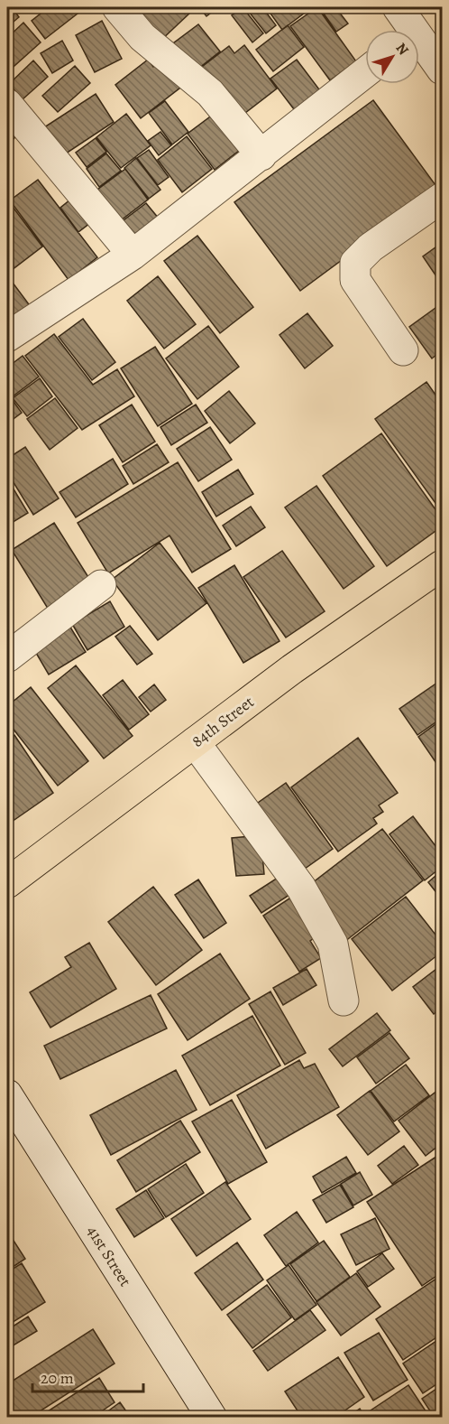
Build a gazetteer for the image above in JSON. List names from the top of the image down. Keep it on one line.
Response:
{"streets":{"main road":["84th Street"],"street":["41st Street"]},"scale_bar":"20 m","north":"top right"}
